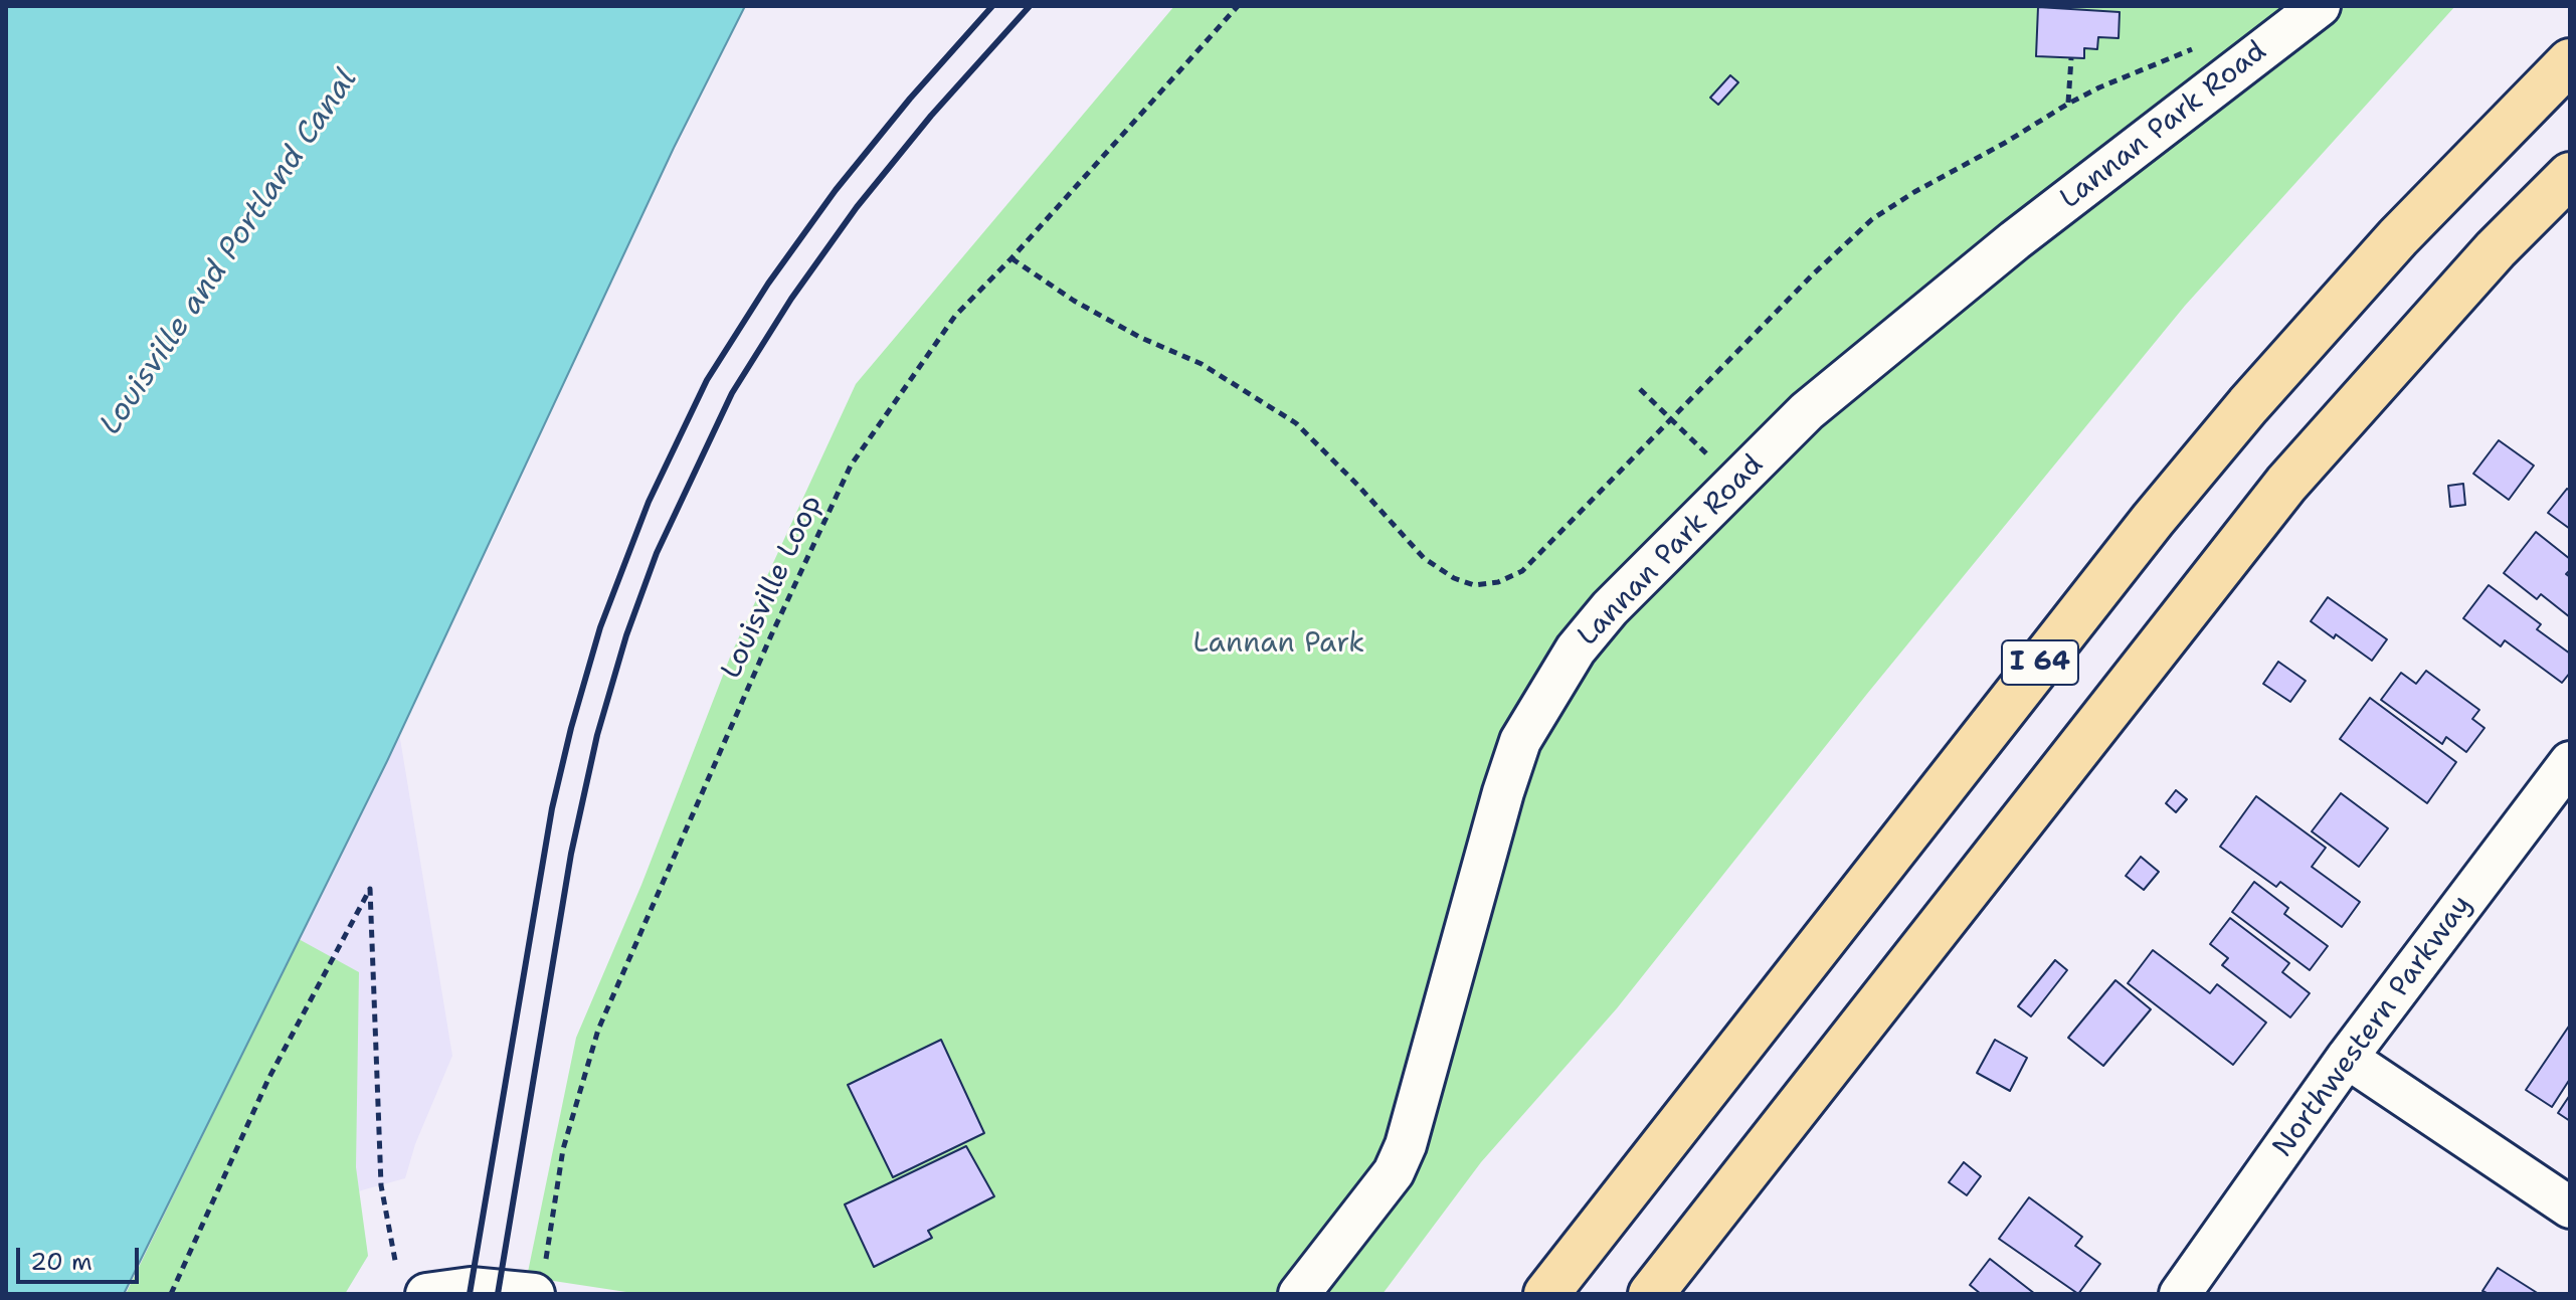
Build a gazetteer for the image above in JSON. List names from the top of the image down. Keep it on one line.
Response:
{"streets":{"highway":["I 64"],"street":["Lannan Park Road","Northwestern Parkway"],"path":["Louisville Loop"]},"water":["Louisville and Portland Canal"],"parks":["Lannan Park"],"scale_bar":"20 m"}
